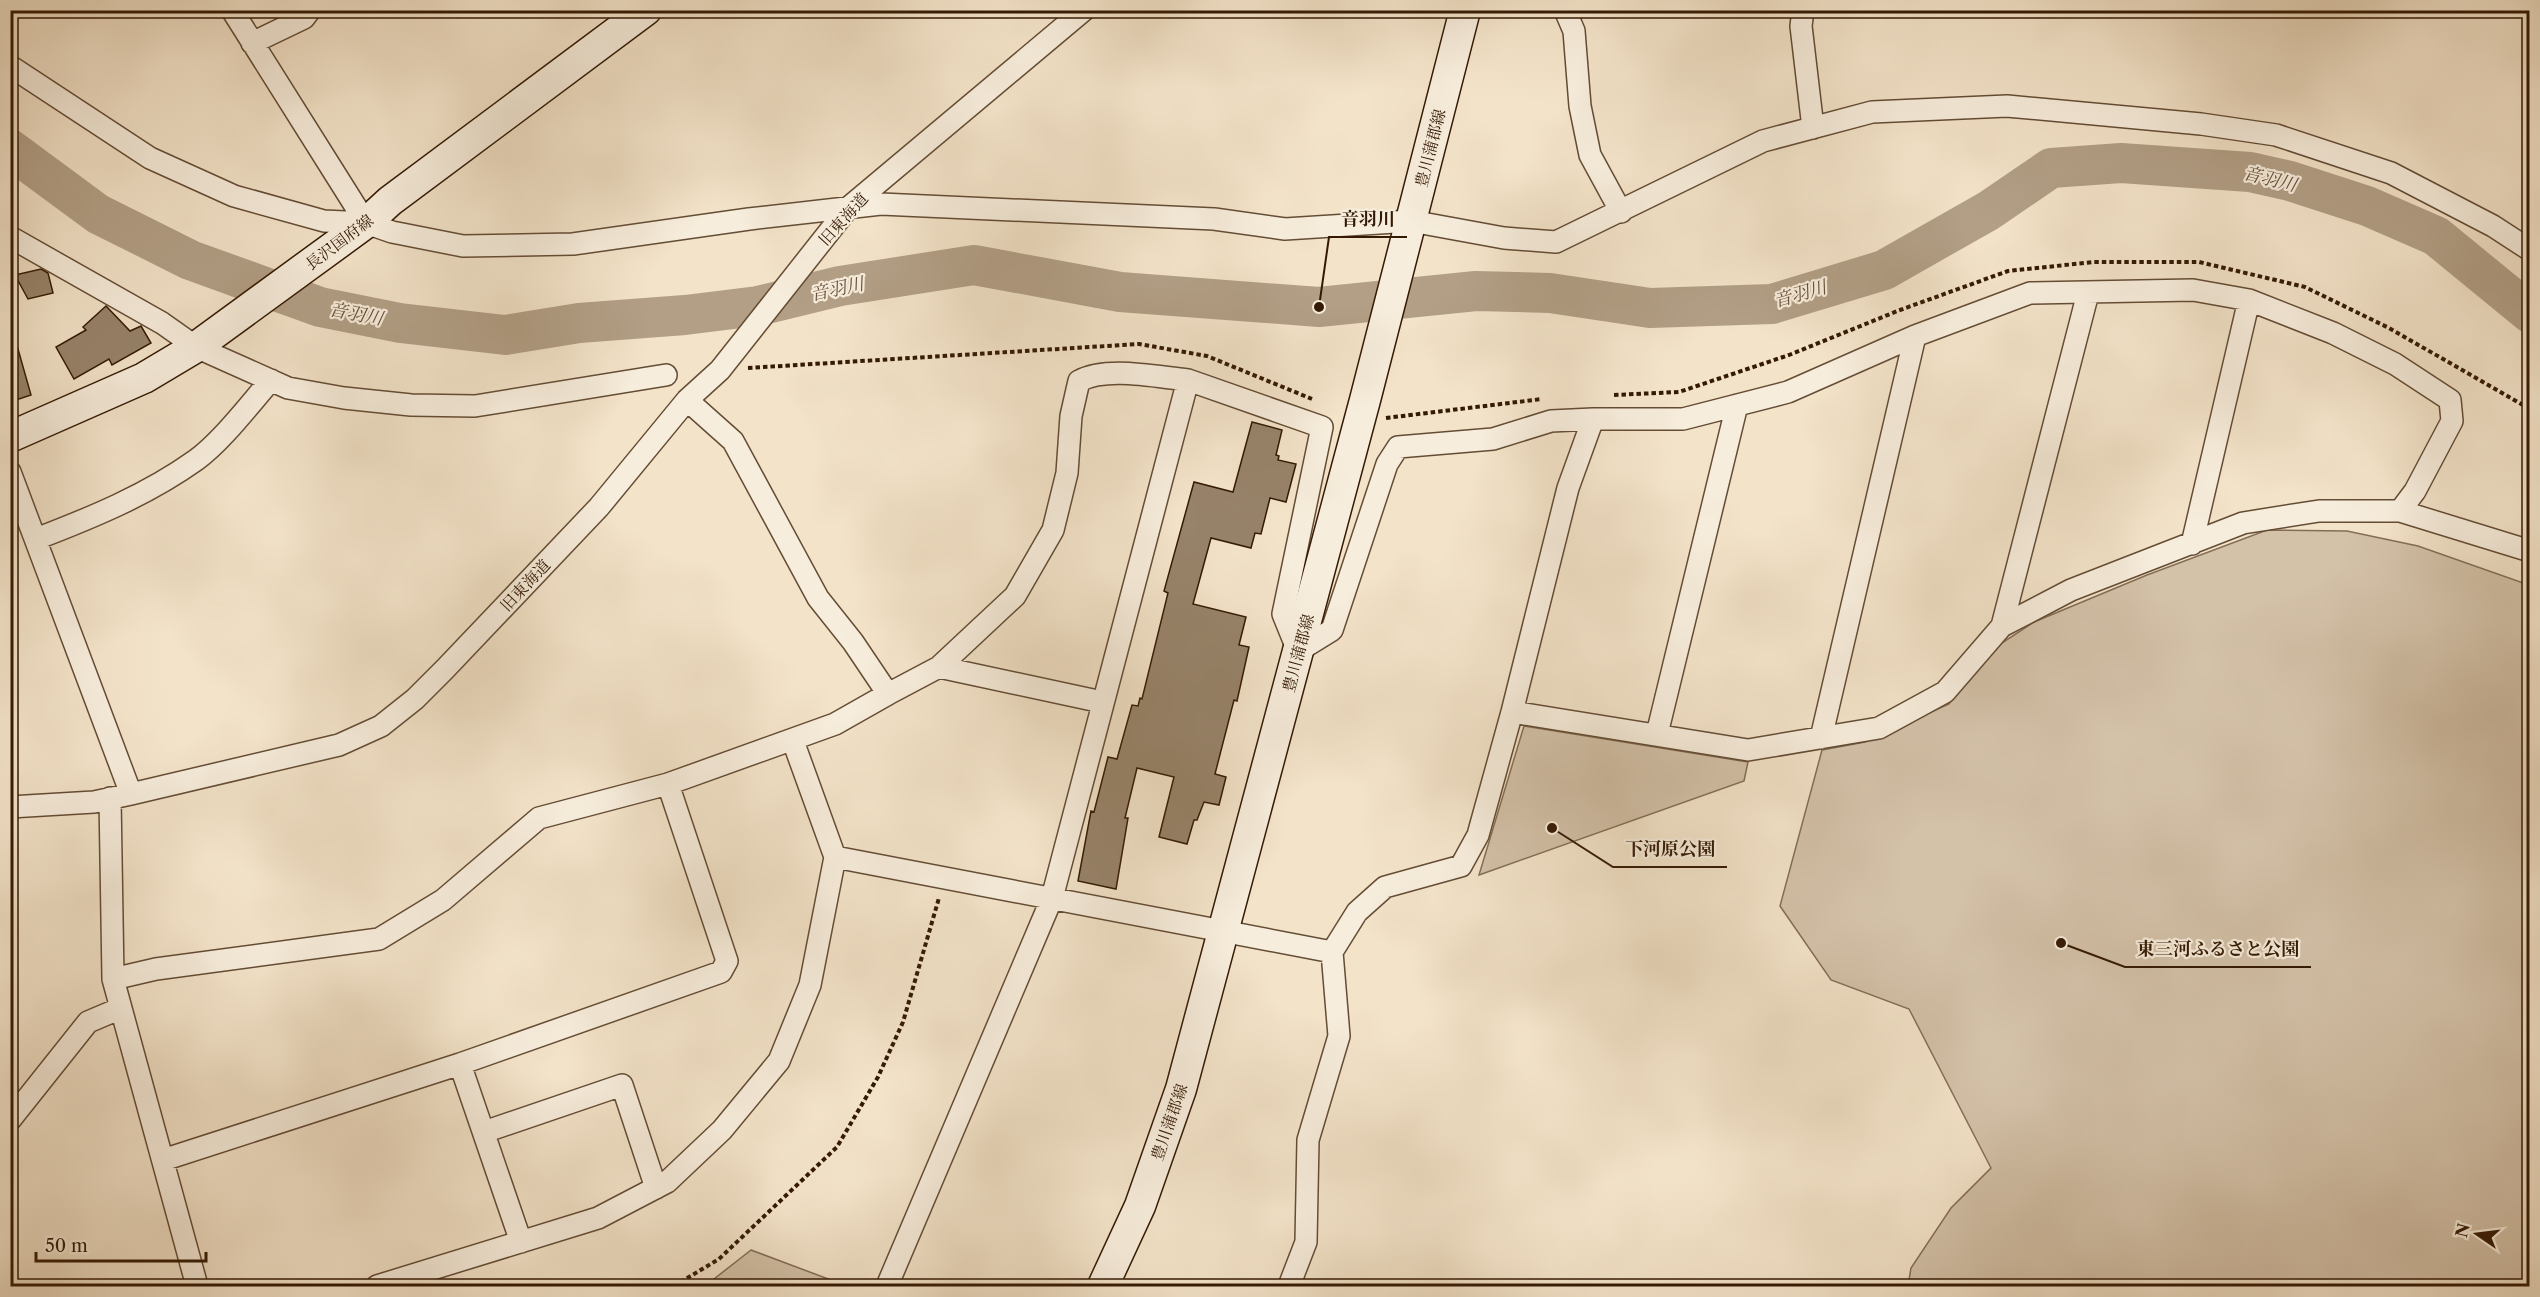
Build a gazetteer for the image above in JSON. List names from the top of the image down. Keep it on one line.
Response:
{"streets":{"main road":["豊川蒲郡線","長沢国府線"],"street":["旧東海道"]},"water":["音羽川"],"places":["音羽川","下河原公園","東三河ふるさと公園"],"scale_bar":"50 m","north":"left"}
